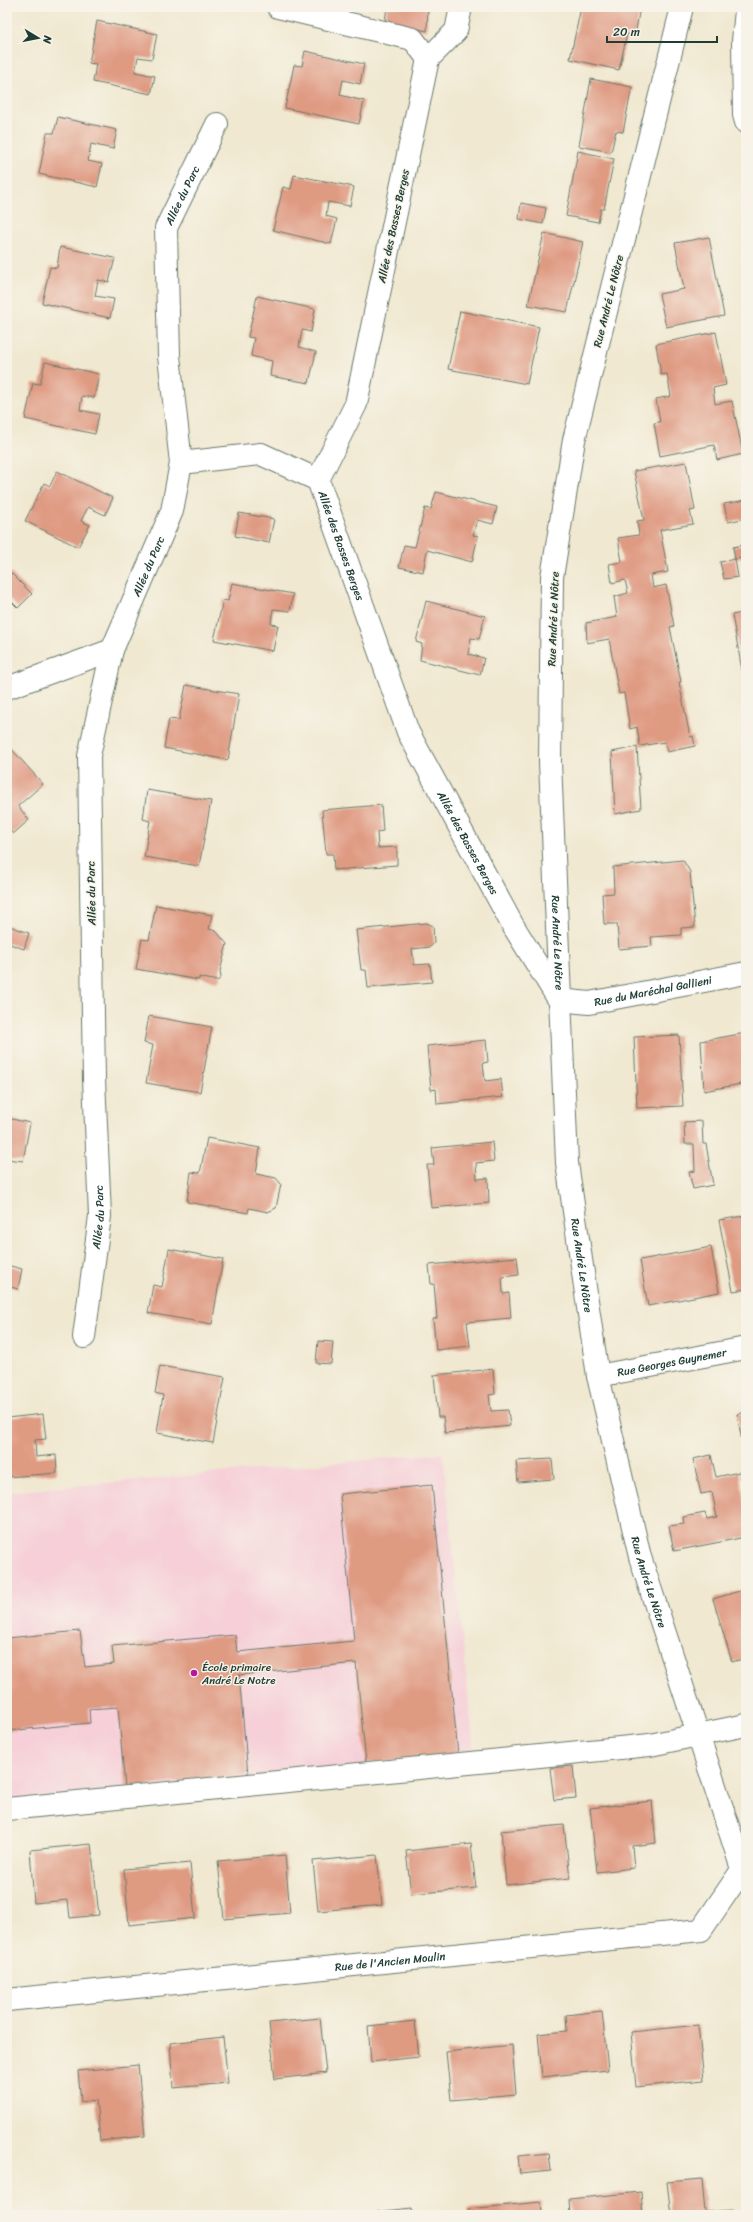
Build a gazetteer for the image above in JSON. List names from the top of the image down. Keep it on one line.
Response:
{"streets":{"street":["Allée du Parc","Allée des Basses Berges","Rue André Le Nôtre","Rue du Maréchal Gallieni","Rue Georges Guynemer","Rue de l'Ancien Moulin"]},"crossings":[["Allée des Basses Berges","Rue André Le Nôtre"],["Allée des Basses Berges","Rue du Maréchal Gallieni"],["Rue André Le Nôtre","Rue du Maréchal Gallieni"],["Rue André Le Nôtre","Rue Georges Guynemer"],["Rue André Le Nôtre","Rue de l'Ancien Moulin"]],"places":["École primaire André Le Notre"],"scale_bar":"20 m","north":"right"}
